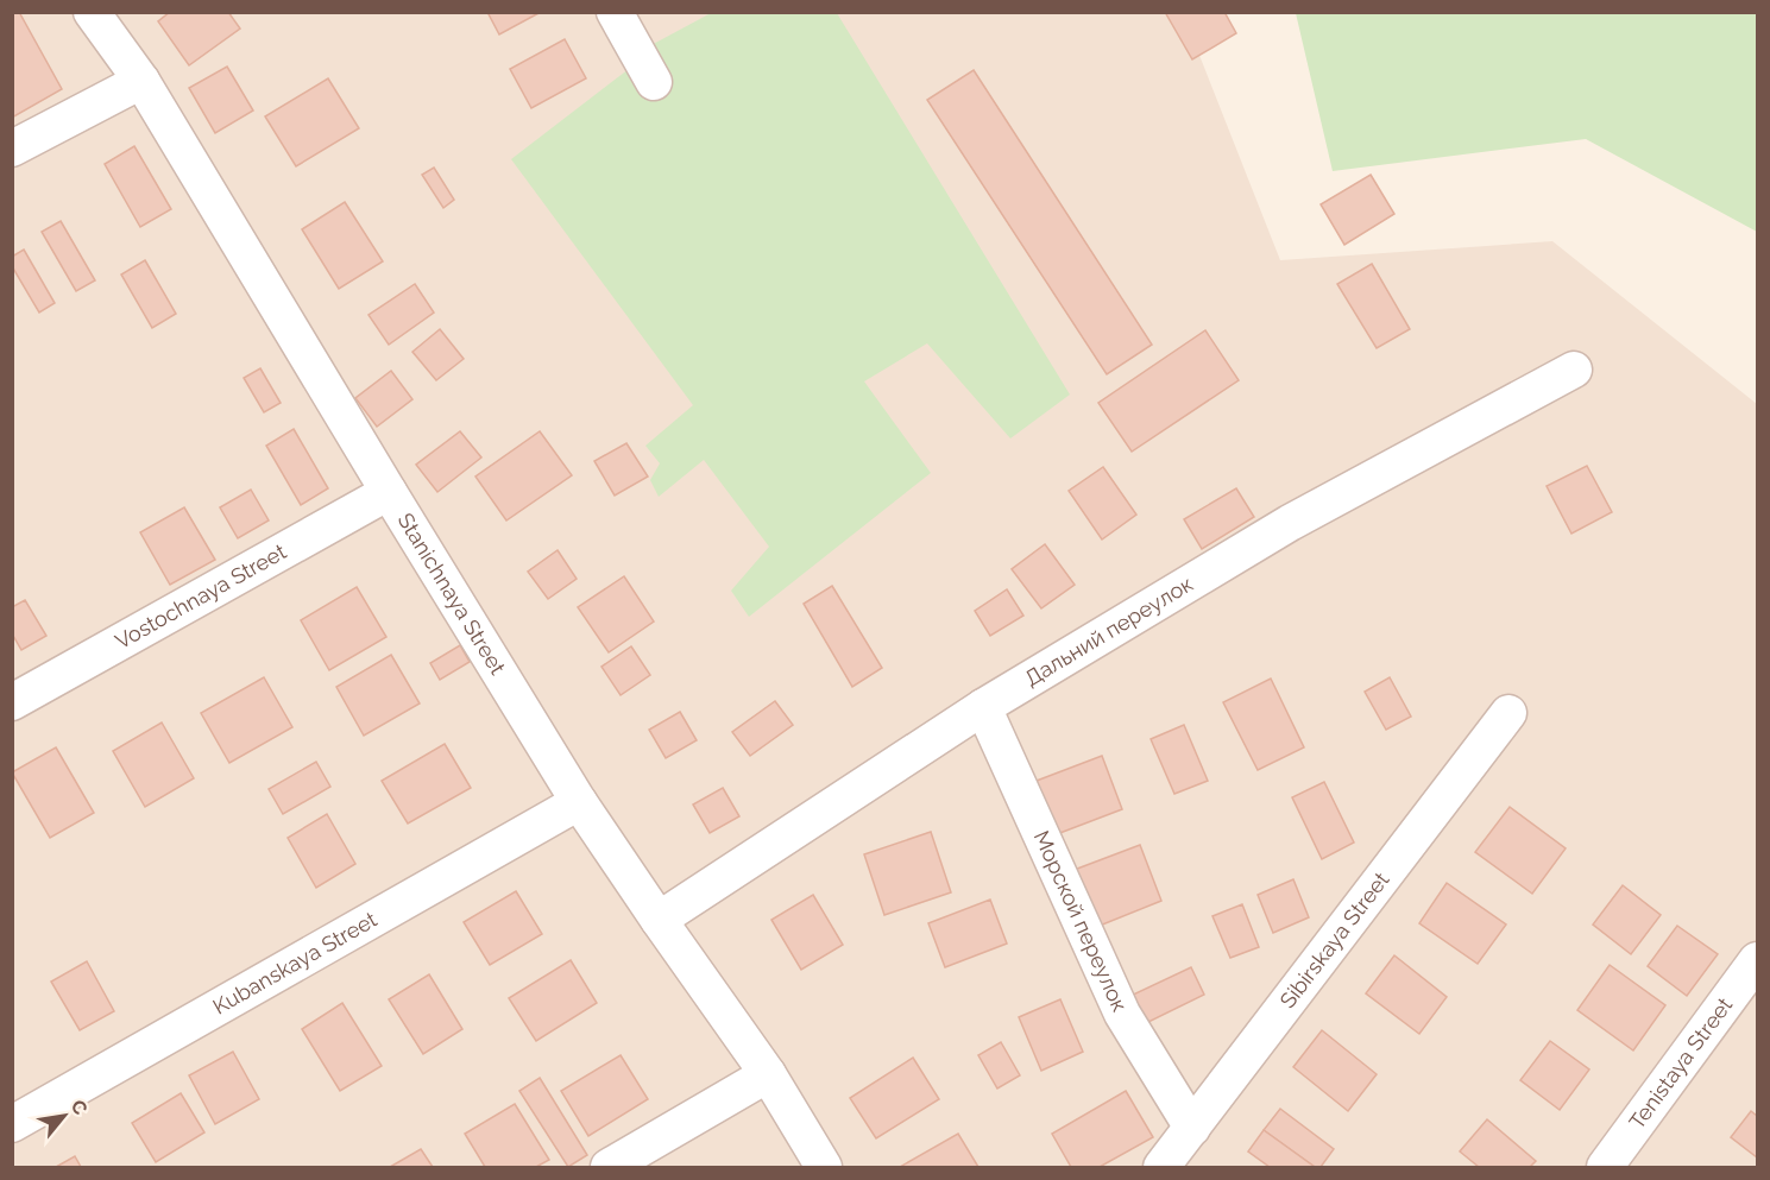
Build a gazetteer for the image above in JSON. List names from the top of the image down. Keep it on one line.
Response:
{"streets":{"street":["Stanichnaya Street","Vostochnaya Street","Дальний переулок","Морской переулок","Sibirskaya Street","Kubanskaya Street","Tenistaya Street"]},"crossings":[["Stanichnaya Street","Vostochnaya Street"],["Stanichnaya Street","Дальний переулок"],["Stanichnaya Street","Kubanskaya Street"],["Дальний переулок","Морской переулок"],["Морской переулок","Sibirskaya Street"]],"north":"top right"}
